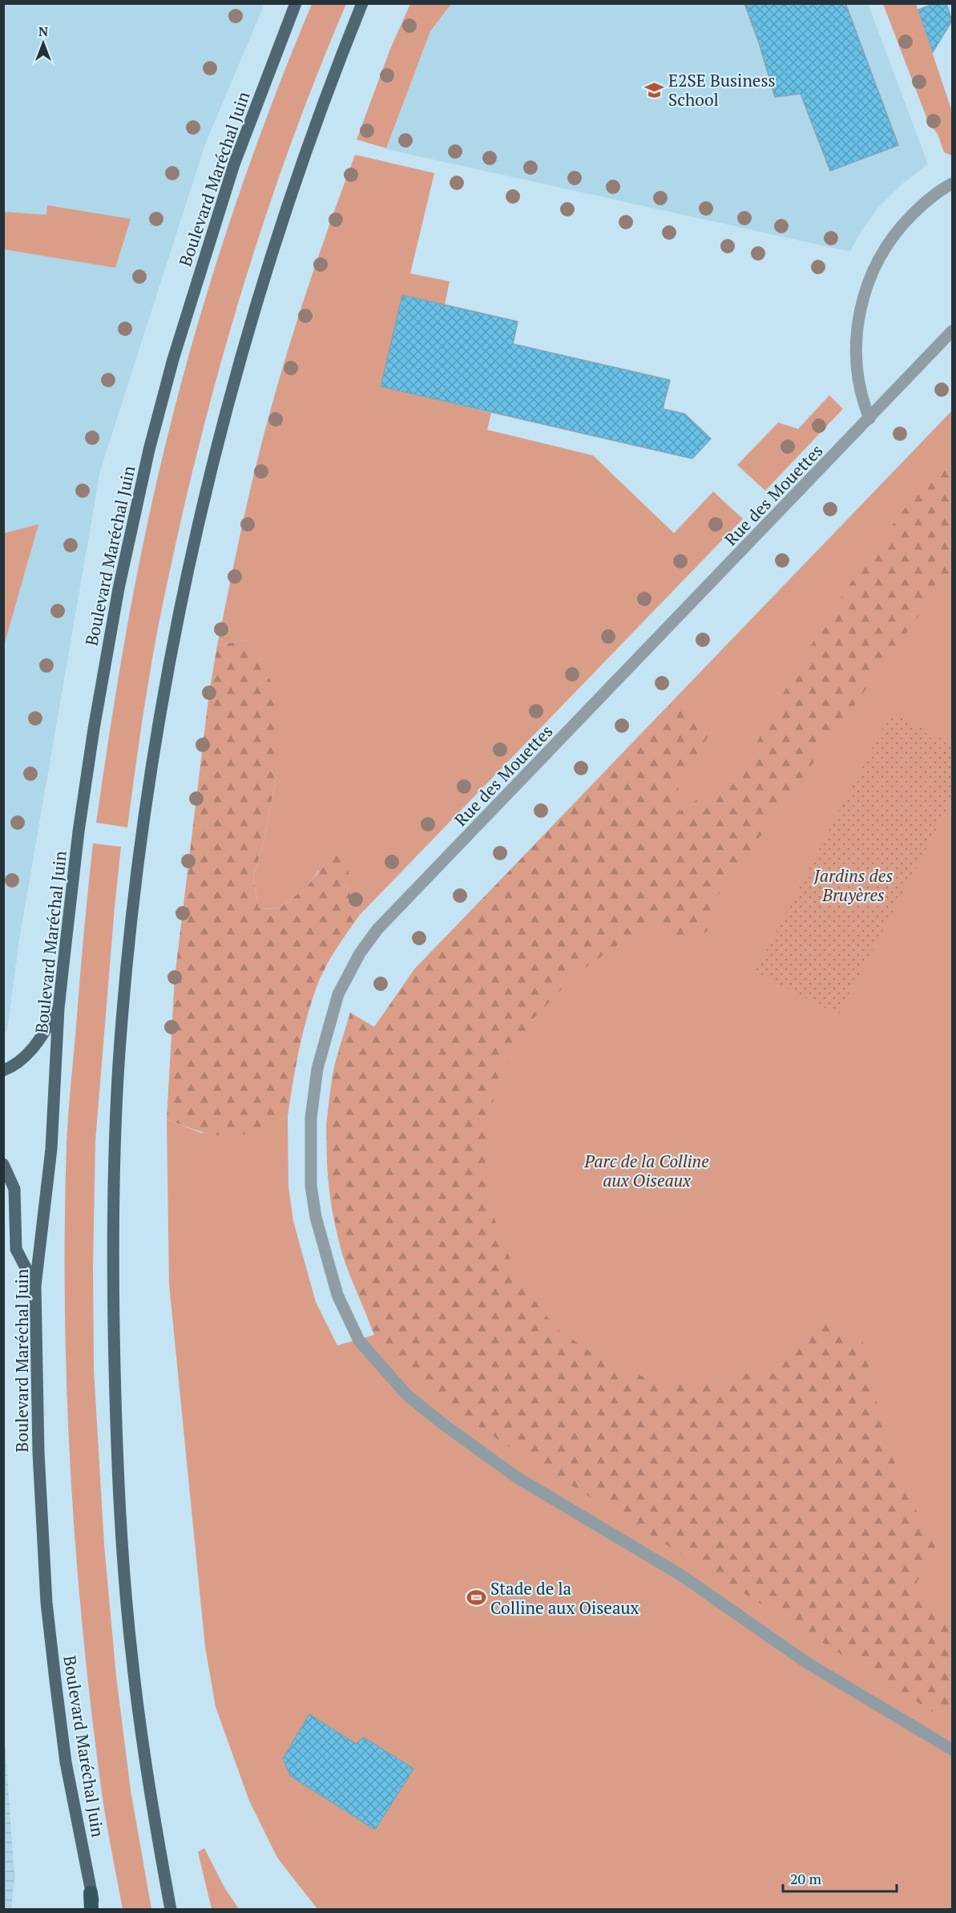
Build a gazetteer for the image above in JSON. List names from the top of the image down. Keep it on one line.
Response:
{"streets":{"main road":["Boulevard Maréchal Juin"],"street":["Rue des Mouettes"]},"parks":["Jardins des Bruyères","Parc de la Colline aux Oiseaux"],"places":{"school or university":["E2SE Business School"],"sports":["Stade de la Colline aux Oiseaux"]},"scale_bar":"20 m","north":"top"}
